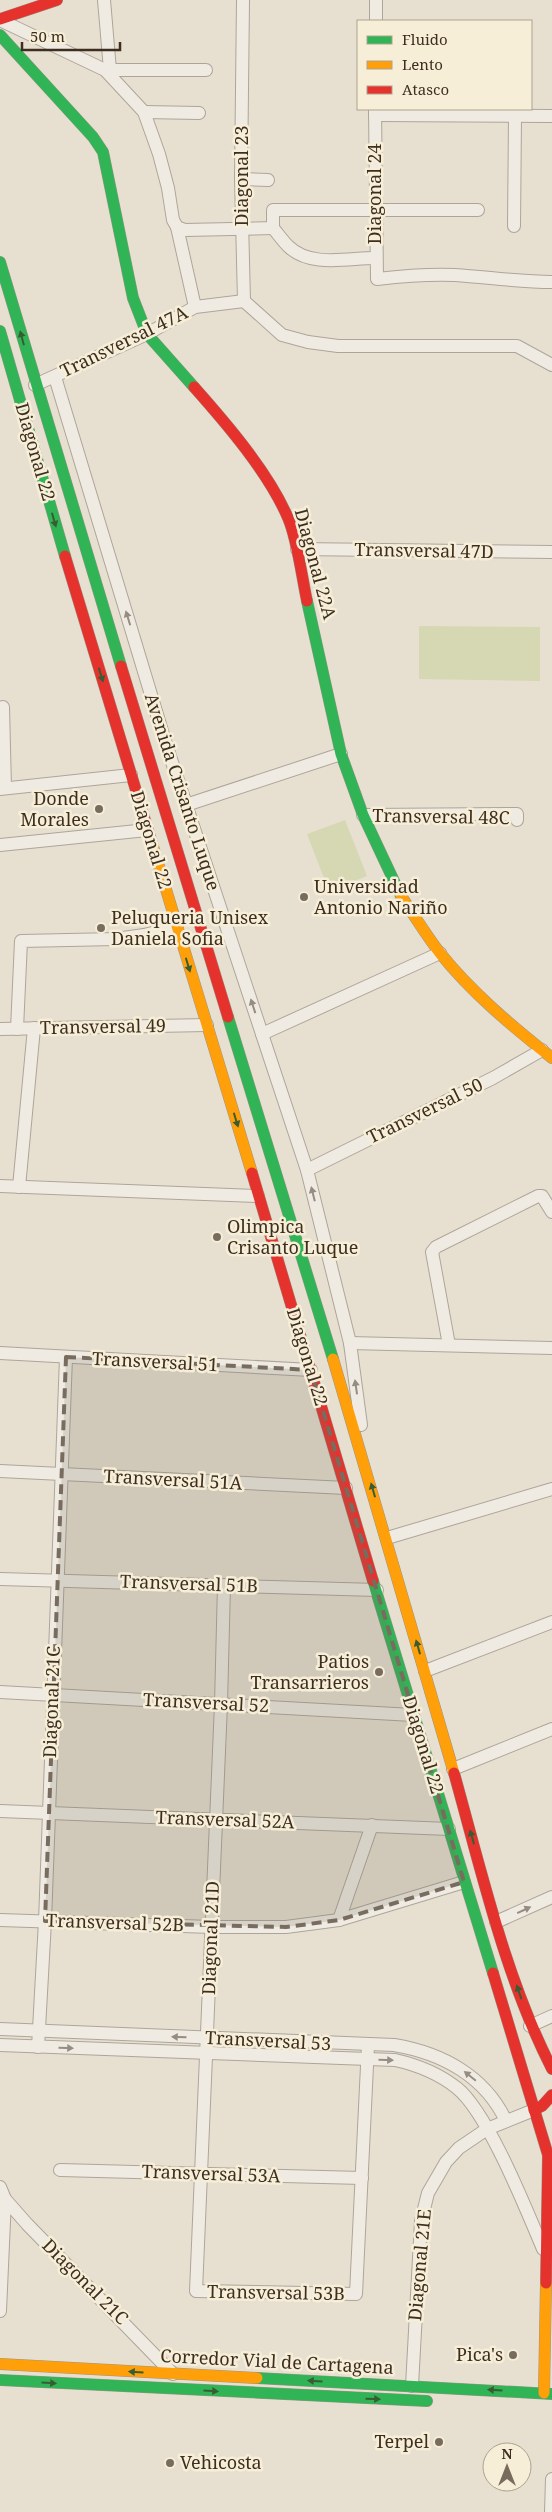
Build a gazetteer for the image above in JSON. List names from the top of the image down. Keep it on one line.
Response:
{"streets":{"main road":["Diagonal 22","Diagonal 22A","Corredor Vial de Cartagena"],"street":["Diagonal 23","Diagonal 24","Transversal 47A","Transversal 47D","Avenida Crisanto Luque","Transversal 48C","Transversal 49","Transversal 50","Transversal 51","Transversal 51A","Transversal 51B","Diagonal 21C","Transversal 52","Transversal 52A","Transversal 52B","Diagonal 21D","Transversal 53","Transversal 53A","Diagonal 21E","Transversal 53B"]},"crossings":[["Diagonal 23","Transversal 47A"],["Transversal 47A","Diagonal 22"],["Transversal 47A","Diagonal 22A"],["Transversal 47A","Avenida Crisanto Luque"],["Diagonal 22","Avenida Crisanto Luque"],["Diagonal 22","Transversal 49"],["Diagonal 22","Transversal 51"],["Diagonal 22","Transversal 51A"],["Diagonal 22","Transversal 51B"],["Diagonal 22","Transversal 52"],["Diagonal 22","Transversal 52A"],["Diagonal 22","Transversal 52B"],["Diagonal 22","Transversal 53"],["Diagonal 22","Diagonal 21E"],["Diagonal 22","Corredor Vial de Cartagena"],["Transversal 47D","Diagonal 22A"],["Diagonal 22A","Transversal 48C"],["Diagonal 22A","Transversal 50"],["Avenida Crisanto Luque","Transversal 50"],["Transversal 51","Diagonal 21C"],["Transversal 51A","Diagonal 21C"],["Transversal 51B","Diagonal 21C"],["Transversal 51B","Diagonal 21D"],["Diagonal 21C","Transversal 52"],["Diagonal 21C","Transversal 52A"],["Diagonal 21C","Transversal 52B"],["Diagonal 21C","Transversal 53"],["Diagonal 21C","Corredor Vial de Cartagena"],["Transversal 52","Diagonal 21D"],["Transversal 52A","Diagonal 21D"],["Transversal 52B","Diagonal 21D"],["Diagonal 21D","Transversal 53"],["Diagonal 21D","Transversal 53A"],["Diagonal 21D","Transversal 53B"],["Transversal 53","Diagonal 21E"],["Transversal 53A","Transversal 53B"],["Diagonal 21E","Corredor Vial de Cartagena"]],"one_way":["Avenida Crisanto Luque"],"places":["Donde Morales","Universidad Antonio Nariño","Peluqueria Unisex Daniela Sofia","Olimpica Crisanto Luque","Patios Transarrieros","Pica's","Terpel","Vehicosta"],"legend":["Fluido","Lento","Atasco"],"scale_bar":"50 m","north":"top"}
